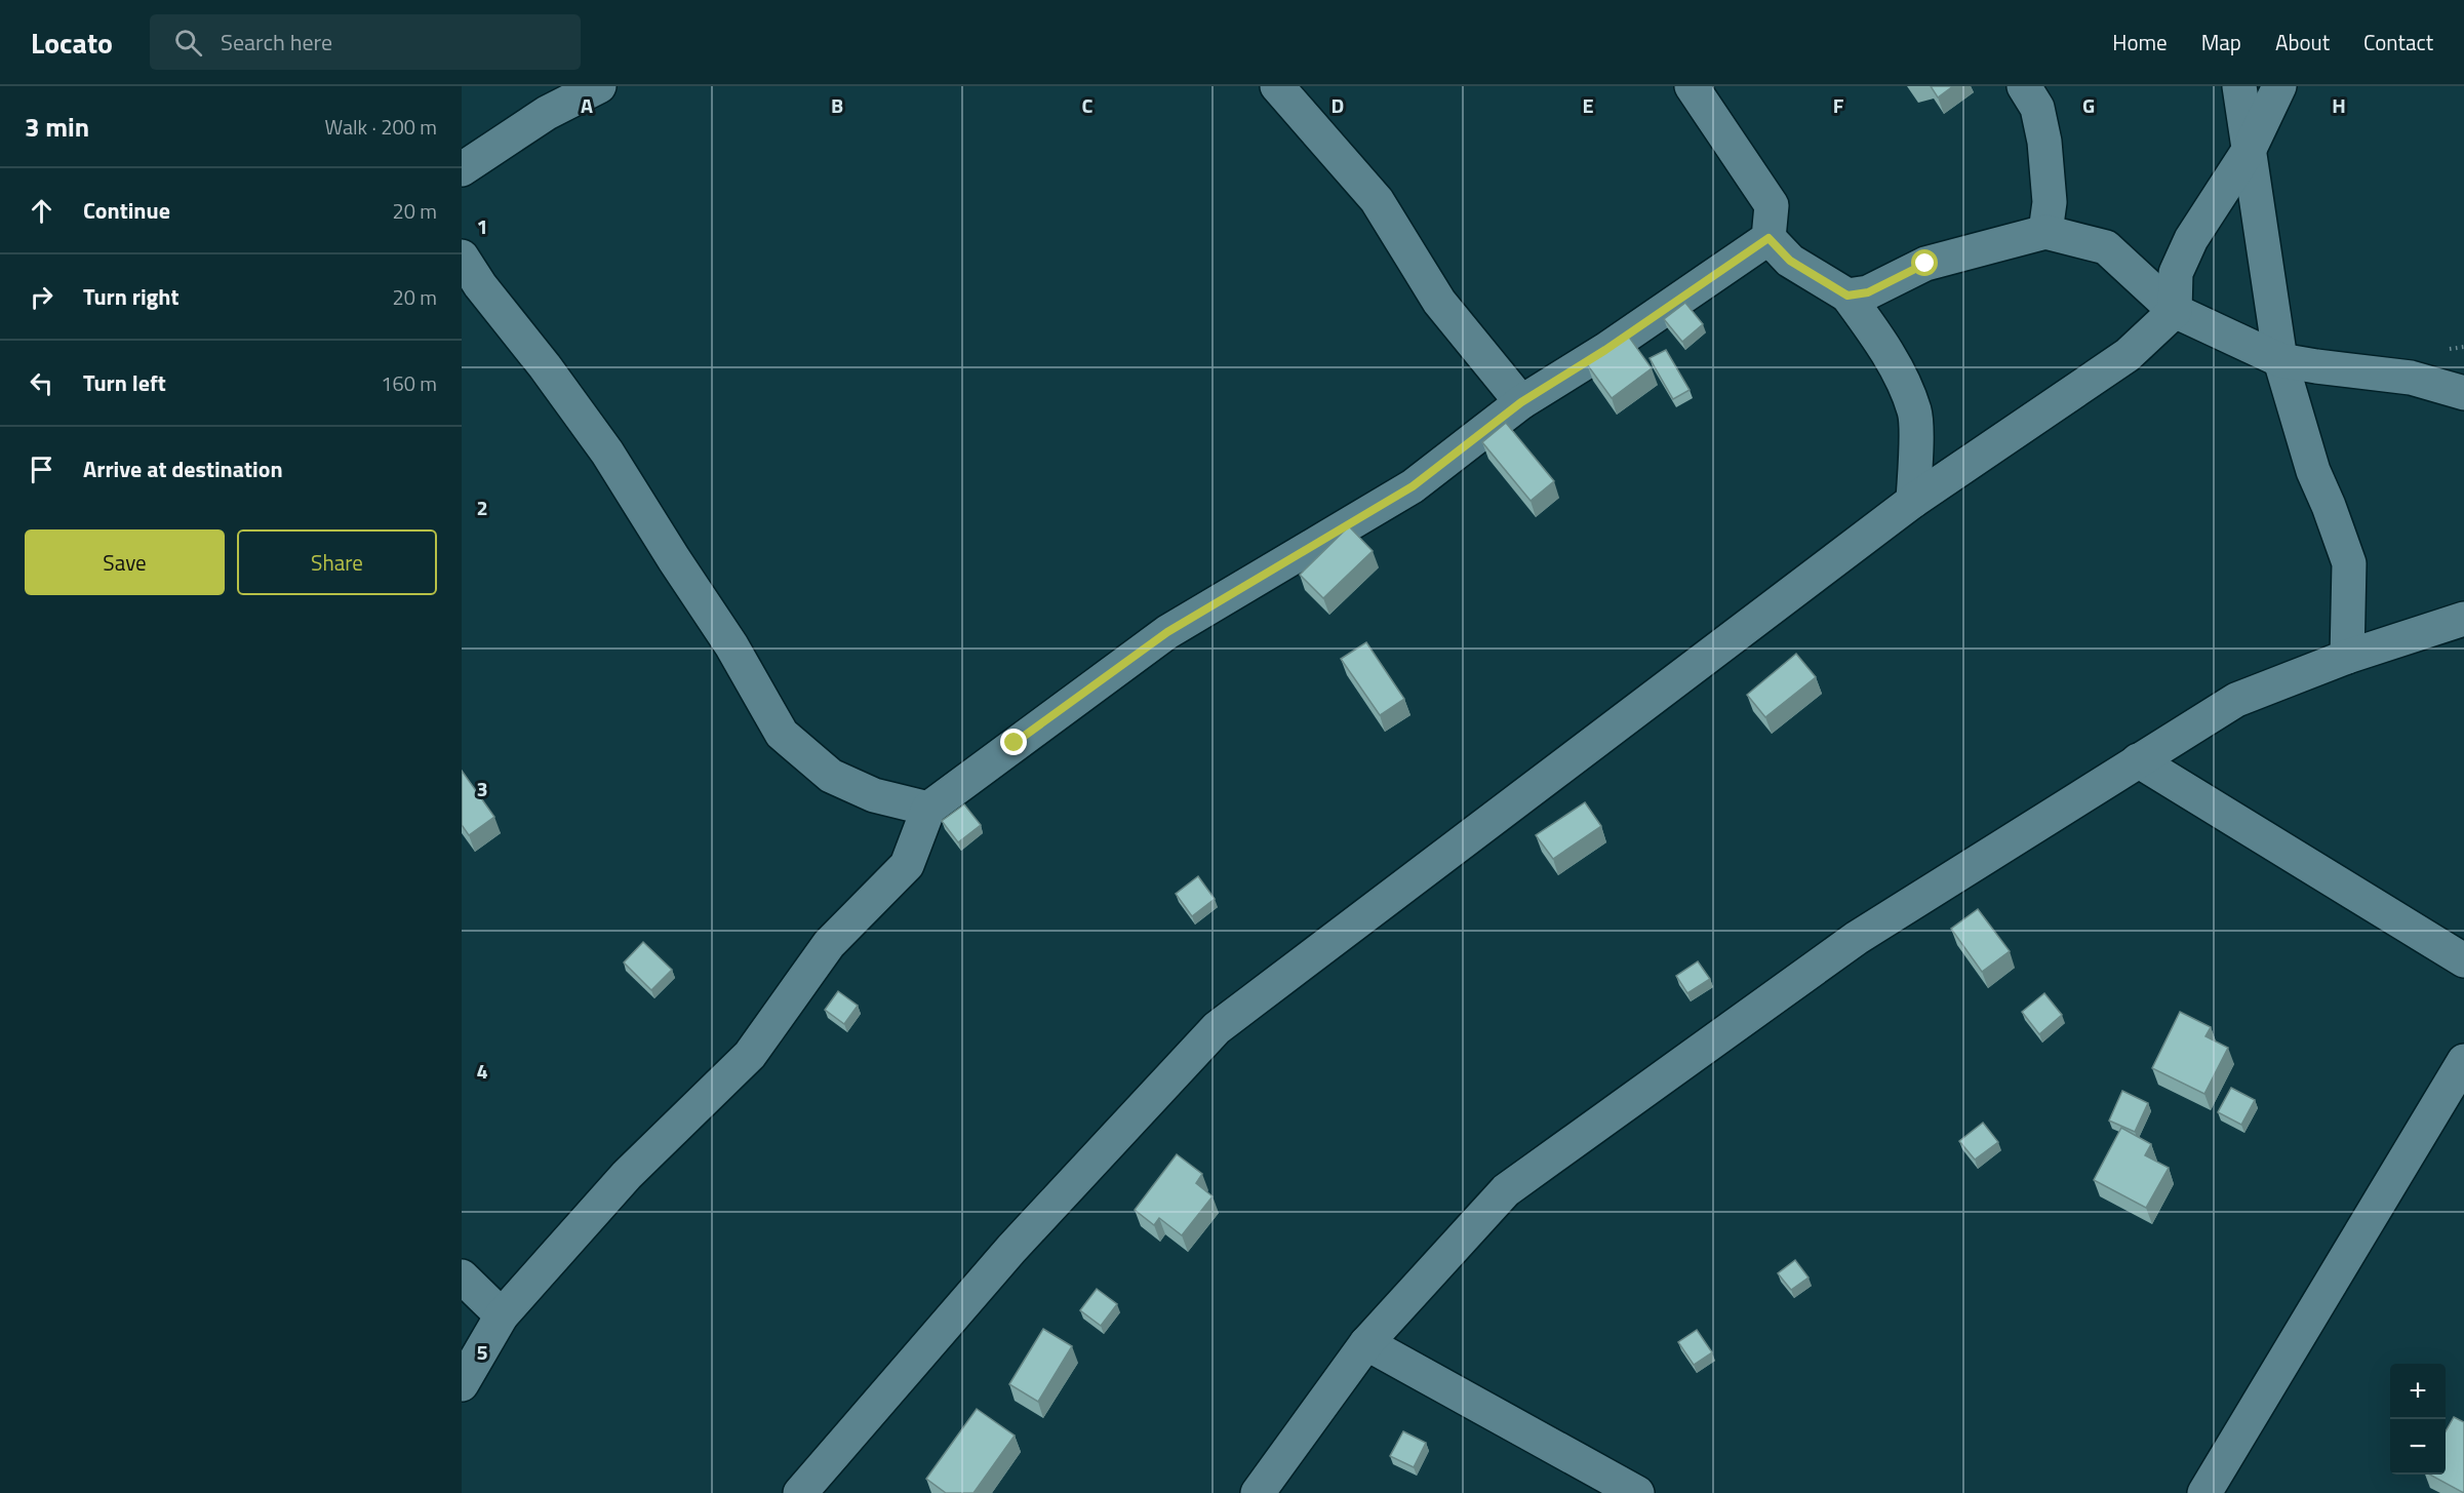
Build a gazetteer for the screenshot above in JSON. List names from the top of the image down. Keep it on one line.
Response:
{"page":{"header":"Locato","search":"Search here","nav":["Home","Map","About","Contact"],"heading":["3 min","Walk · 200 m"],"list":[["Continue","20 m"],["Turn right","20 m"],["Turn left","160 m"],"Arrive at destination"],"buttons":["Save","Share"],"map_buttons":["+","−"]},"grid":{"columns":["A","B","C","D","E","F","G","H"],"rows":["1","2","3","4","5"]}}
